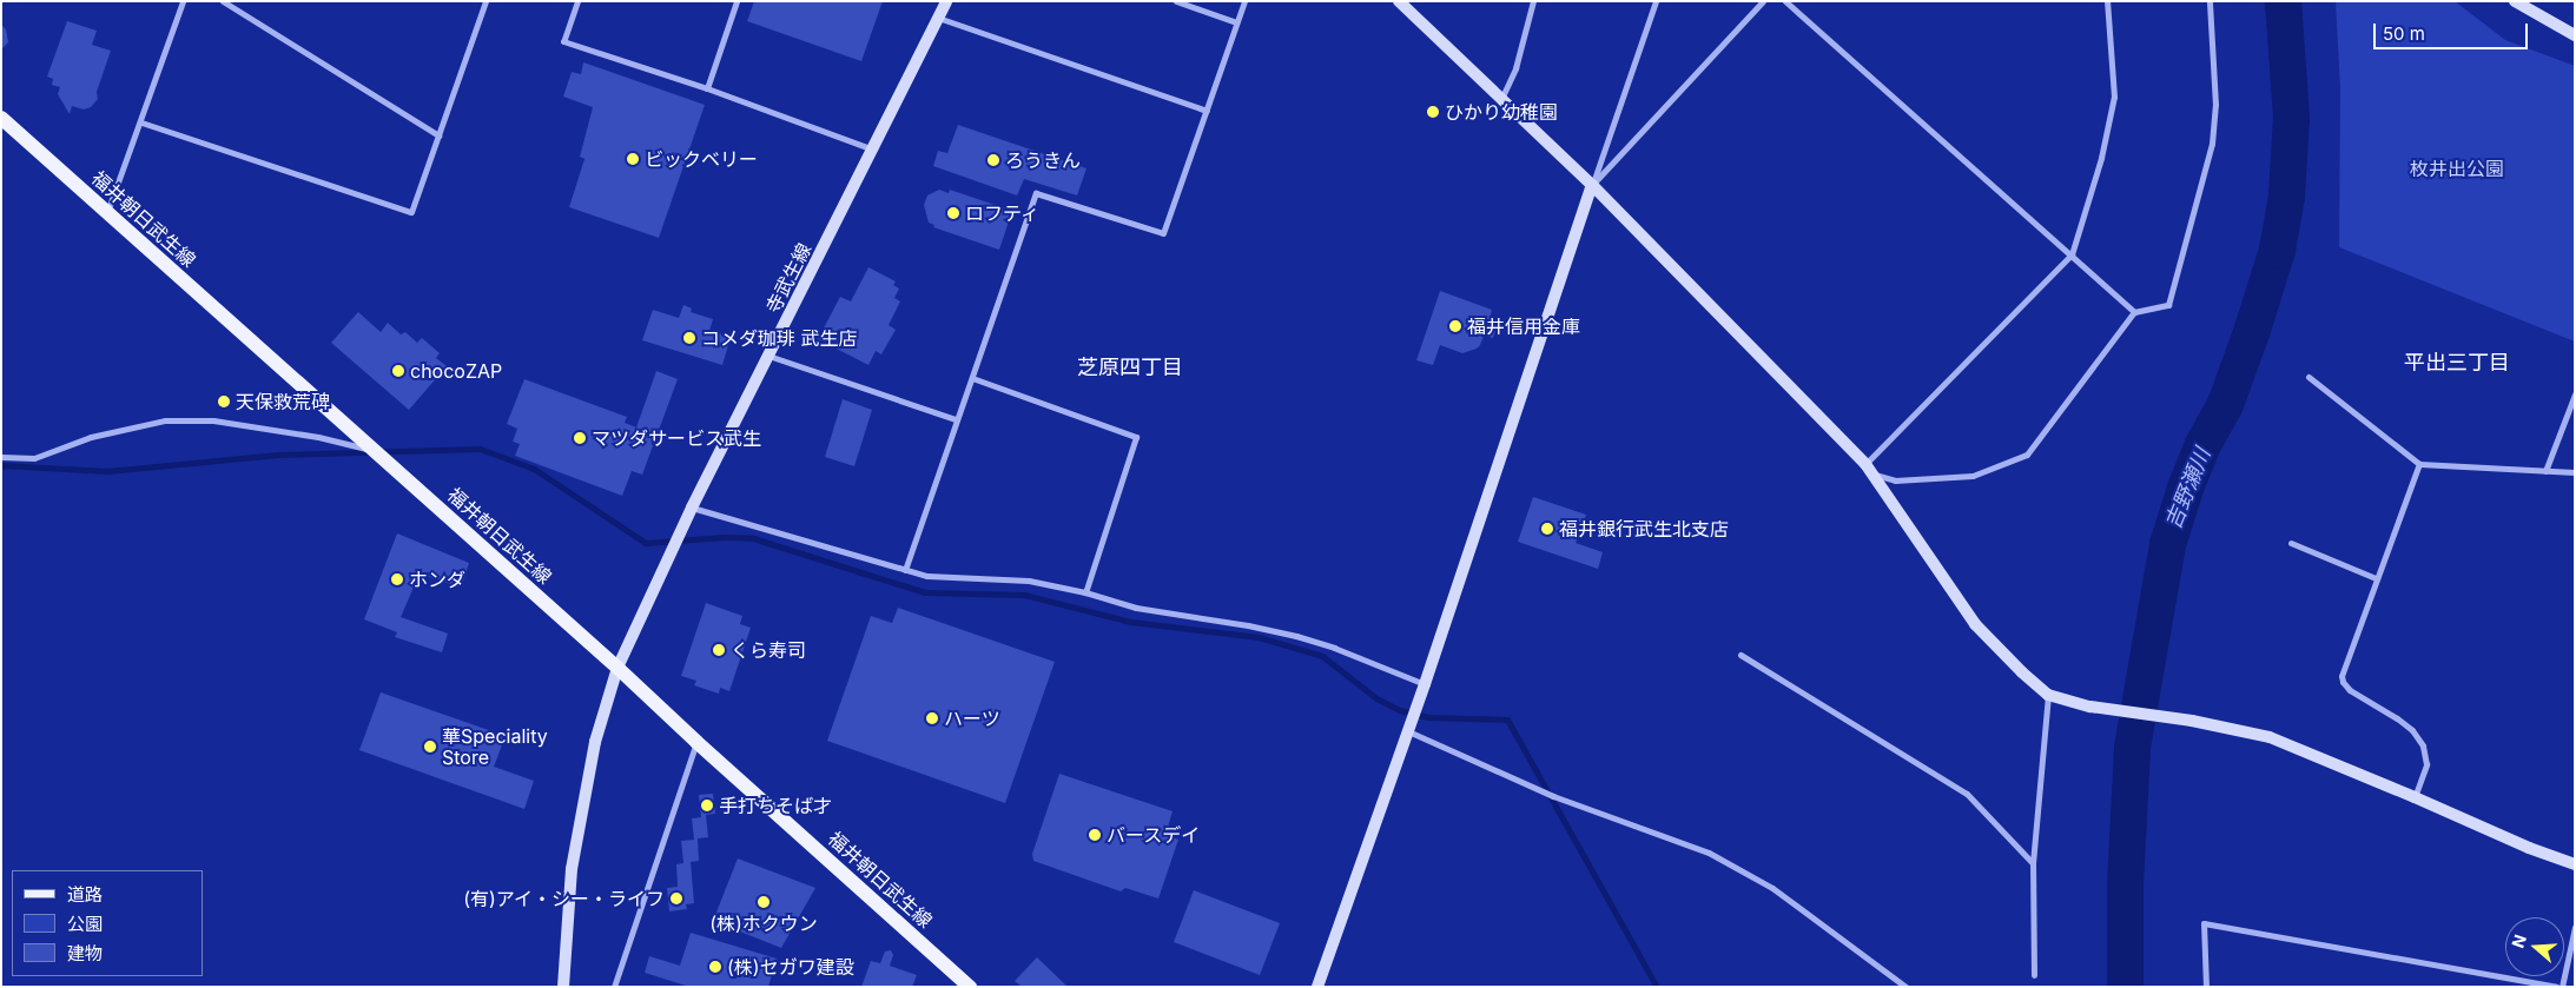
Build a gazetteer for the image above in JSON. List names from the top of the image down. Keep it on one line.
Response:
{"streets":{"main road":["福井朝日武生線"],"street":["寺武生線"]},"crossings":[["福井朝日武生線","寺武生線"]],"districts":["平出三丁目","芝原四丁目"],"water":["吉野瀬川"],"parks":["枚井出公園"],"places":["ひかり幼稚園","ビックベリー","ろうきん","ロフティ","福井信用金庫","コメダ珈琲 武生店","chocoZAP","天保救荒碑","マツダサービス武生","福井銀行武生北支店","ホンダ","くら寿司","ハーツ","華Speciality Store","手打ちそば才","バースデイ","(有)アイ・シー・ライフ","(株)ホクウン","(株)セガワ建設"],"legend":["道路","公園","建物"],"scale_bar":"50 m","north":"left"}
